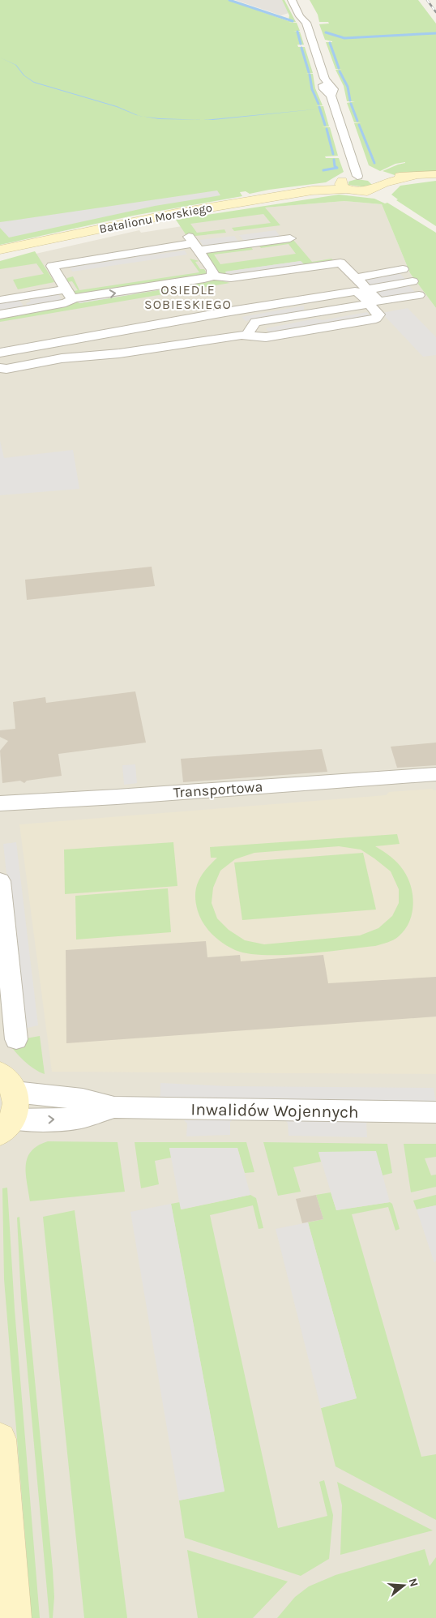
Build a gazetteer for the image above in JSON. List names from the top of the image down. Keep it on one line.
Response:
{"streets":{"main road":["Batalionu Morskiego"],"street":["Transportowa","Inwalidów Wojennych"]},"districts":["OSIEDLE SOBIESKIEGO"],"north":"right"}
